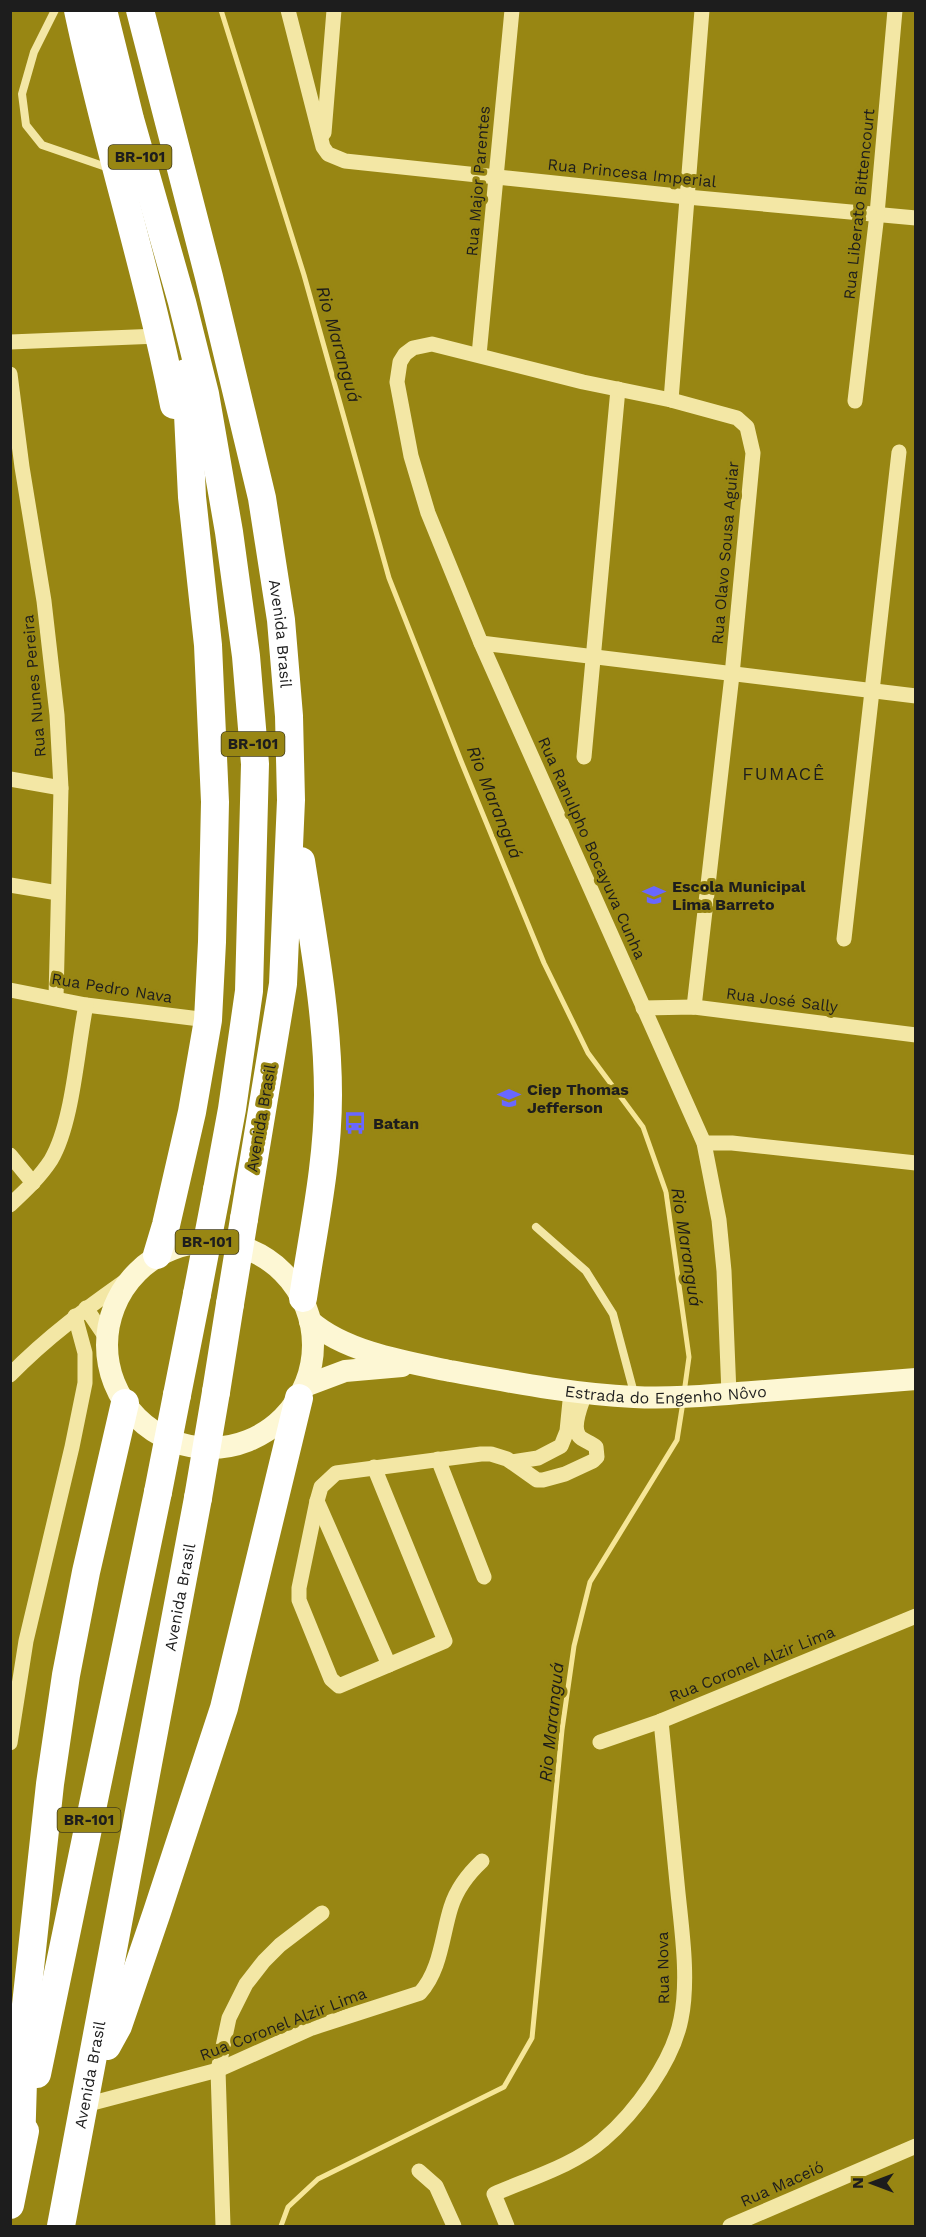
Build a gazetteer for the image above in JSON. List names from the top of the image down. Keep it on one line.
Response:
{"streets":{"highway":["BR-101","Avenida Brasil"],"main road":["Estrada do Engenho Nôvo"],"street":["Rua Princesa Imperial","Rua Major Parentes","Rua Liberato Bittencourt","Rua Olavo Sousa Aguiar","Rua Nunes Pereira","Rua Ranulpho Bocayuva Cunha","Rua Pedro Nava","Rua José Sally","Rua Coronel Alzir Lima","Rua Nova","Rua Maceió"]},"crossings":[["Rua Princesa Imperial","Rua Major Parentes"],["Rua Princesa Imperial","Rua Liberato Bittencourt"],["Rua Major Parentes","Rua Olavo Sousa Aguiar"],["Rua Olavo Sousa Aguiar","Rua Ranulpho Bocayuva Cunha"],["Rua Olavo Sousa Aguiar","Rua José Sally"],["Avenida Brasil","Rua Coronel Alzir Lima"],["Rua Nunes Pereira","Rua Pedro Nava"],["Rua Ranulpho Bocayuva Cunha","Rua José Sally"],["Rua Ranulpho Bocayuva Cunha","Estrada do Engenho Nôvo"],["Rua Coronel Alzir Lima","Rua Nova"]],"districts":["FUMACÊ"],"water":["Rio Maranguá"],"places":{"school or university":["Escola Municipal Lima Barreto","Ciep Thomas Jefferson"],"bus stop":["Batan"]},"north":"left"}
